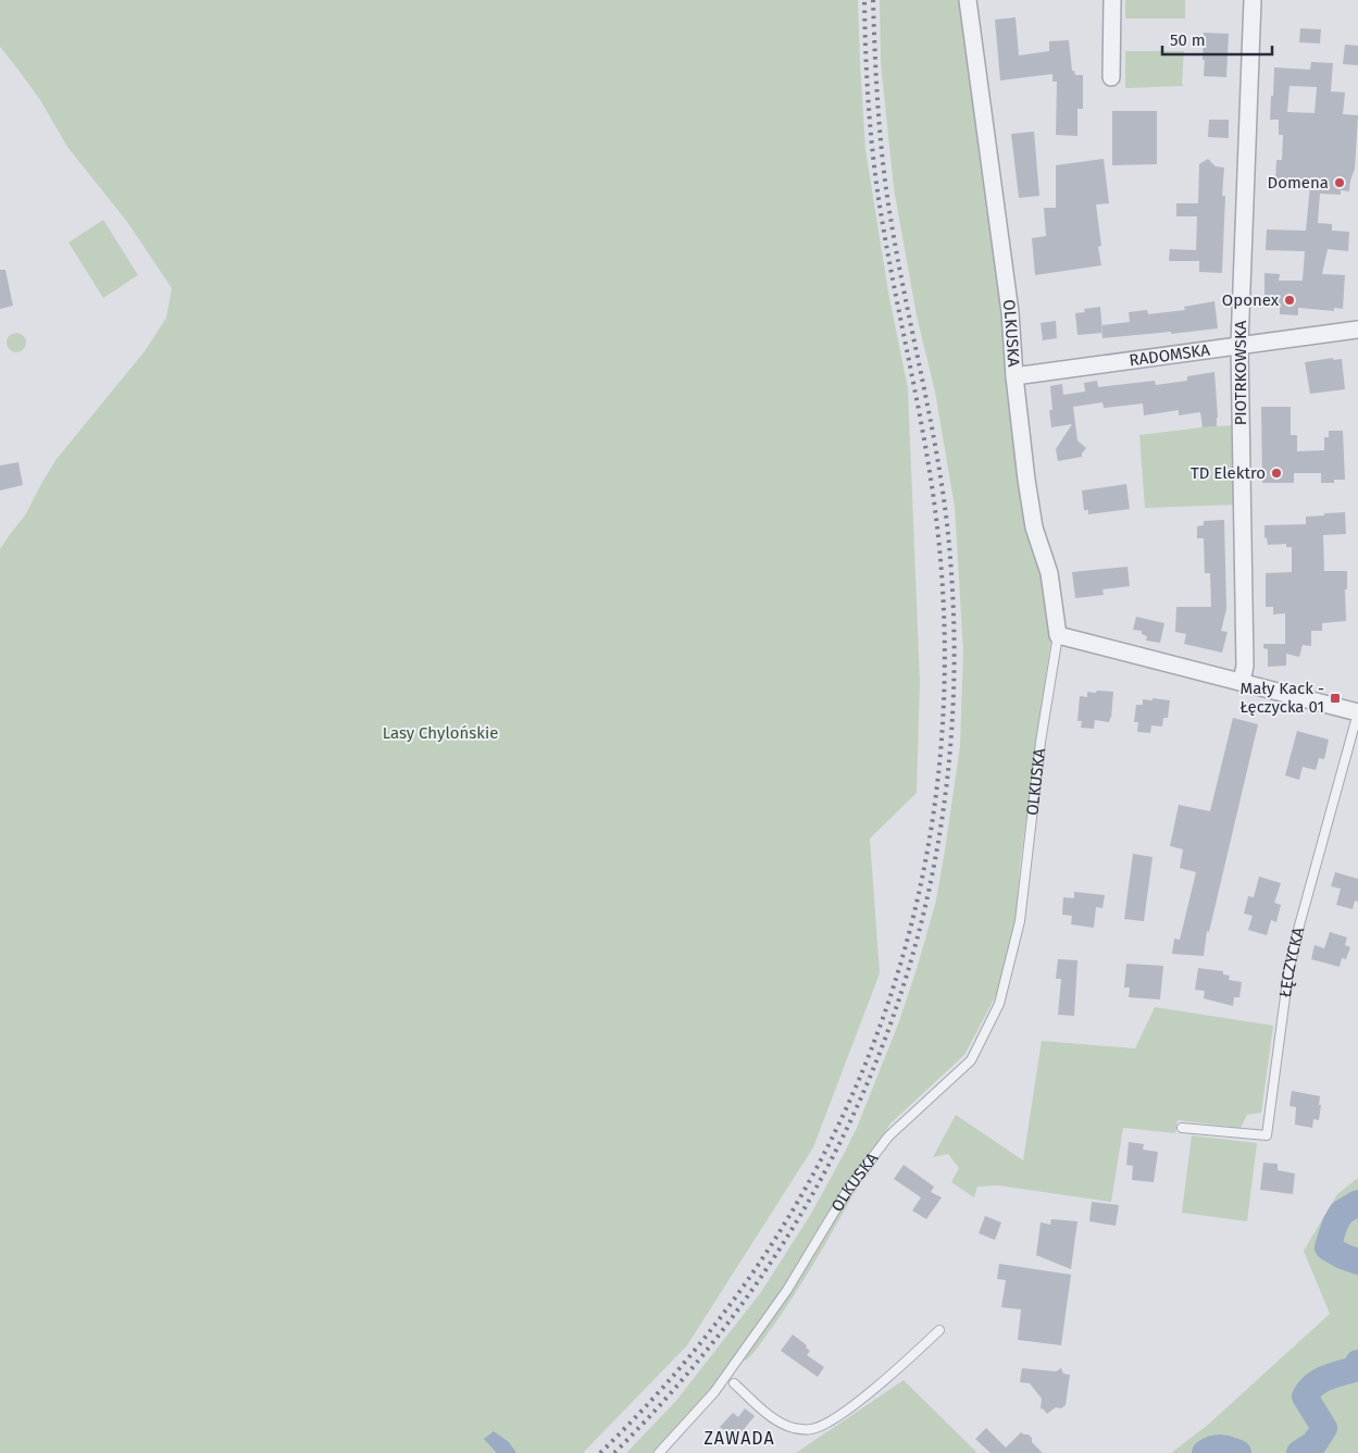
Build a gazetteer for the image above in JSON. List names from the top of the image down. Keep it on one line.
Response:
{"streets":{"street":["OLKUSKA","RADOMSKA","PIOTRKOWSKA","ŁĘCZYCKA"]},"crossings":[["OLKUSKA","RADOMSKA"],["OLKUSKA","ŁĘCZYCKA"],["RADOMSKA","PIOTRKOWSKA"],["PIOTRKOWSKA","ŁĘCZYCKA"]],"districts":["ZAWADA"],"parks":["Lasy Chylońskie"],"places":{"other":["Domena","Oponex","TD Elektro"],"transit":["Mały Kack - Łęczycka 01"]},"scale_bar":"50 m"}
